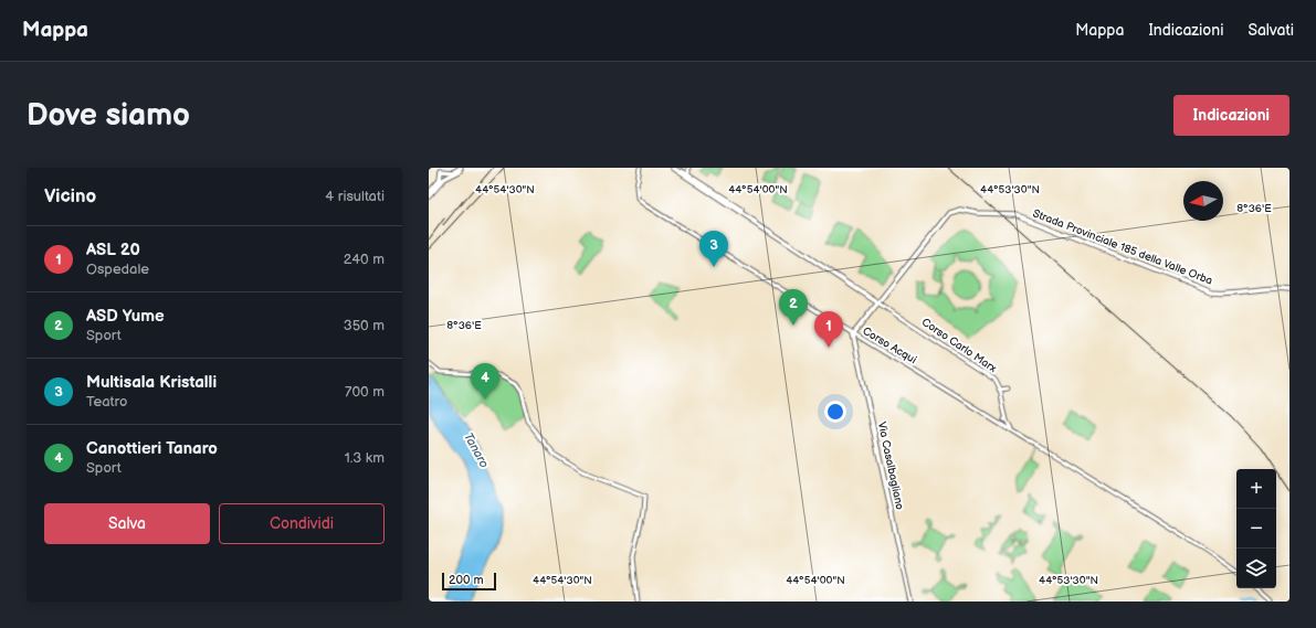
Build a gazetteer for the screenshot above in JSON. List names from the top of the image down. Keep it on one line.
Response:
{"streets":{"main road":["Strada Provinciale 185 della Valle Orba","Corso Carlo Marx","Via Casalbagliano"],"street":["Corso Acqui"]},"crossings":[["Strada Provinciale 185 della Valle Orba","Corso Carlo Marx"],["Corso Acqui","Via Casalbagliano"]],"water":["Tanaro"],"scale_bar":"200 m","north":"left","page":{"header":"Mappa","nav":["Mappa","Indicazioni","Salvati"],"buttons":["Indicazioni",["Salva","Condividi"]],"title":"Dove siamo","heading":["Vicino","4 risultati"],"list":[{"mark":"1","name":"ASL 20","note":"Ospedale","value":"240 m"},{"mark":"2","name":"ASD Yume","note":"Sport","value":"350 m"},{"mark":"3","name":"Multisala Kristalli","note":"Teatro","value":"700 m"},{"mark":"4","name":"Canottieri Tanaro","note":"Sport","value":"1.3 km"}],"pins":["3","2","1","4"],"map_buttons":["+","−"],"scale":"200 m"},"coordinates":["44°54'30\"N","44°54'00\"N","44°53'30\"N","8°36'E"]}
